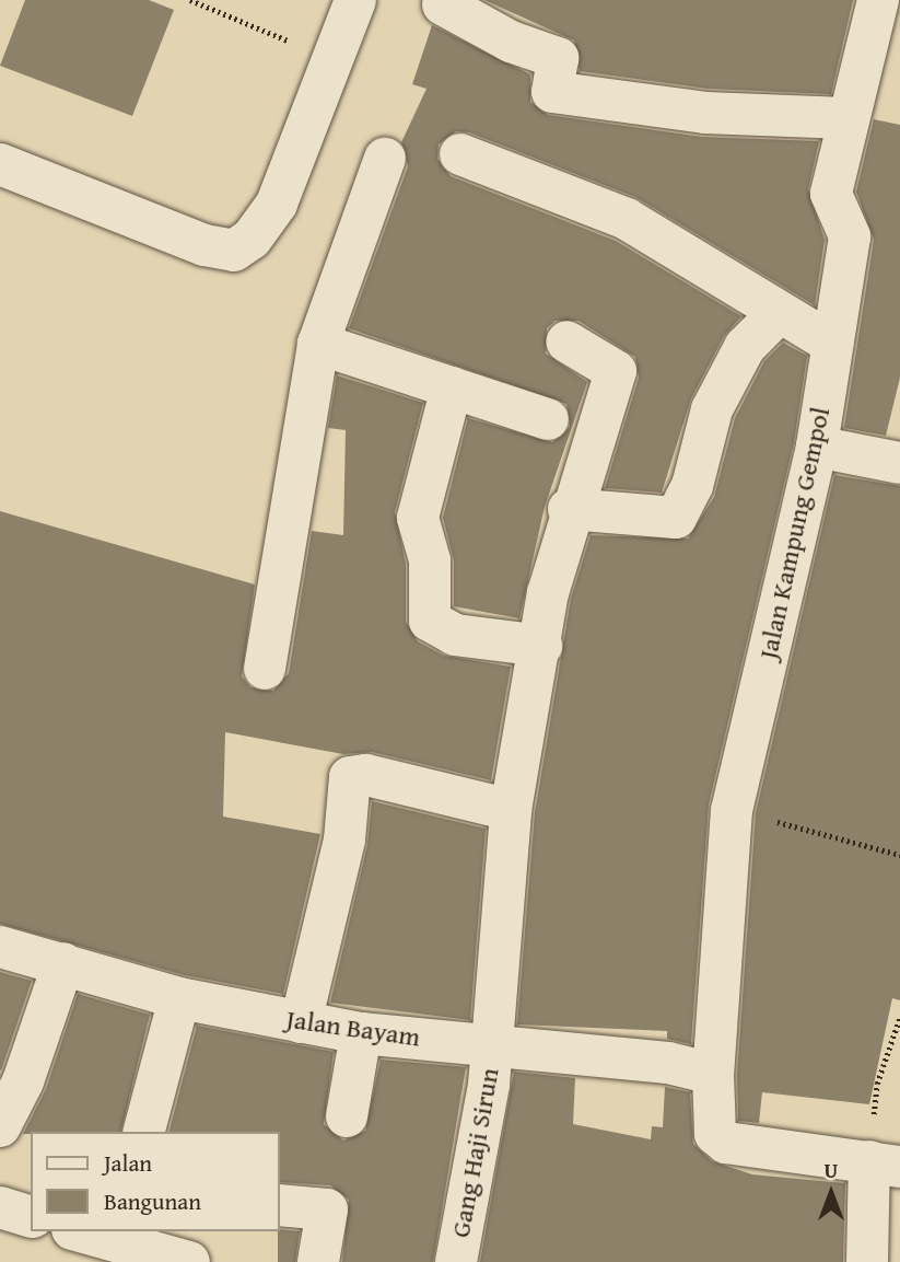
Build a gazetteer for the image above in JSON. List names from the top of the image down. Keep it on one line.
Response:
{"streets":{"street":["Jalan Kampung Gempol","Jalan Bayam","Gang Haji Sirun"]},"crossings":[["Jalan Kampung Gempol","Jalan Bayam"],["Jalan Bayam","Gang Haji Sirun"]],"legend":["Jalan","Bangunan"],"north":"top"}
